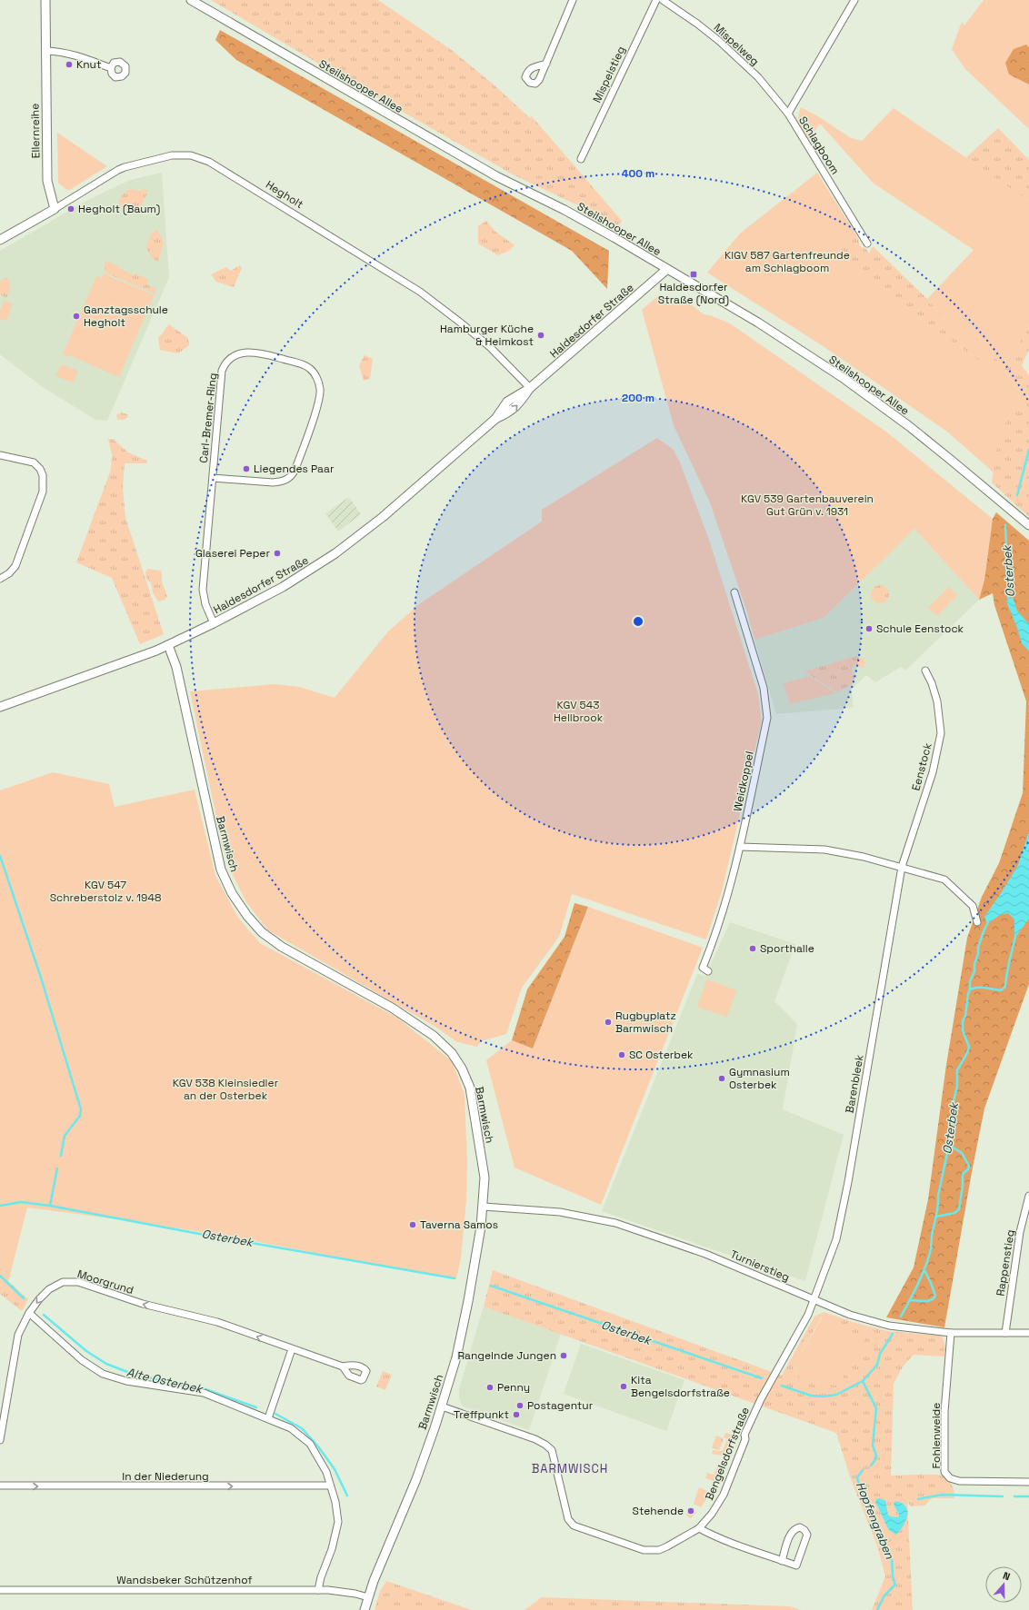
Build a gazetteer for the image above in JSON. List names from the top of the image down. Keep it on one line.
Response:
{"streets":{"street":["Mispelweg","Mispelstieg","Steilshooper Allee","Ellernreihe","Schlagboom","Hegholt","Haldesdorfer Straße","Carl-Bremer-Ring","Eenstock","Weidkoppel","Barmwisch","Barenbleek","Rappenstieg","Turnierstieg","Moorgrund","Fohlenweide","Bengelsdorfstraße","In der Niederung","Wandsbeker Schützenhof"]},"crossings":[["Mispelweg","Schlagboom"],["Steilshooper Allee","Haldesdorfer Straße"],["Ellernreihe","Hegholt"],["Hegholt","Haldesdorfer Straße"],["Haldesdorfer Straße","Carl-Bremer-Ring"],["Haldesdorfer Straße","Barmwisch"],["Eenstock","Barenbleek"],["Barmwisch","Turnierstieg"],["Barmwisch","Bengelsdorfstraße"],["Barmwisch","Wandsbeker Schützenhof"],["Barenbleek","Turnierstieg"],["Barenbleek","Bengelsdorfstraße"],["Rappenstieg","Turnierstieg"],["Turnierstieg","Fohlenweide"],["Turnierstieg","Bengelsdorfstraße"]],"one_way":["Moorgrund","In der Niederung"],"districts":["BARMWISCH"],"water":["Osterbek","Alte Osterbek","Hopfengraben"],"parks":["KlGV 587 Gartenfreunde am Schlagboom","KGV 539 Gartenbauverein Gut Grün v. 1931","KGV 543 Hellbrook","KGV 547 Schreberstolz v. 1948","KGV 538 Kleinsiedler an der Osterbek"],"places":{"other":["Knut","Hegholt (Baum)","Ganztagsschule Hegholt","Hamburger Küche & Heimkost","Liegendes Paar","Glaserei Peper","Schule Eenstock","Sporthalle","Rugbyplatz Barmwisch","SC Osterbek","Gymnasium Osterbek","Taverna Samos","Rangelnde Jungen","Kita Bengelsdorfstraße","Penny","Postagentur","Treffpunkt","Stehende"],"transit":["Haldesdorfer Straße (Nord)"]},"north":"top","rings":["400 m","200 m"]}
